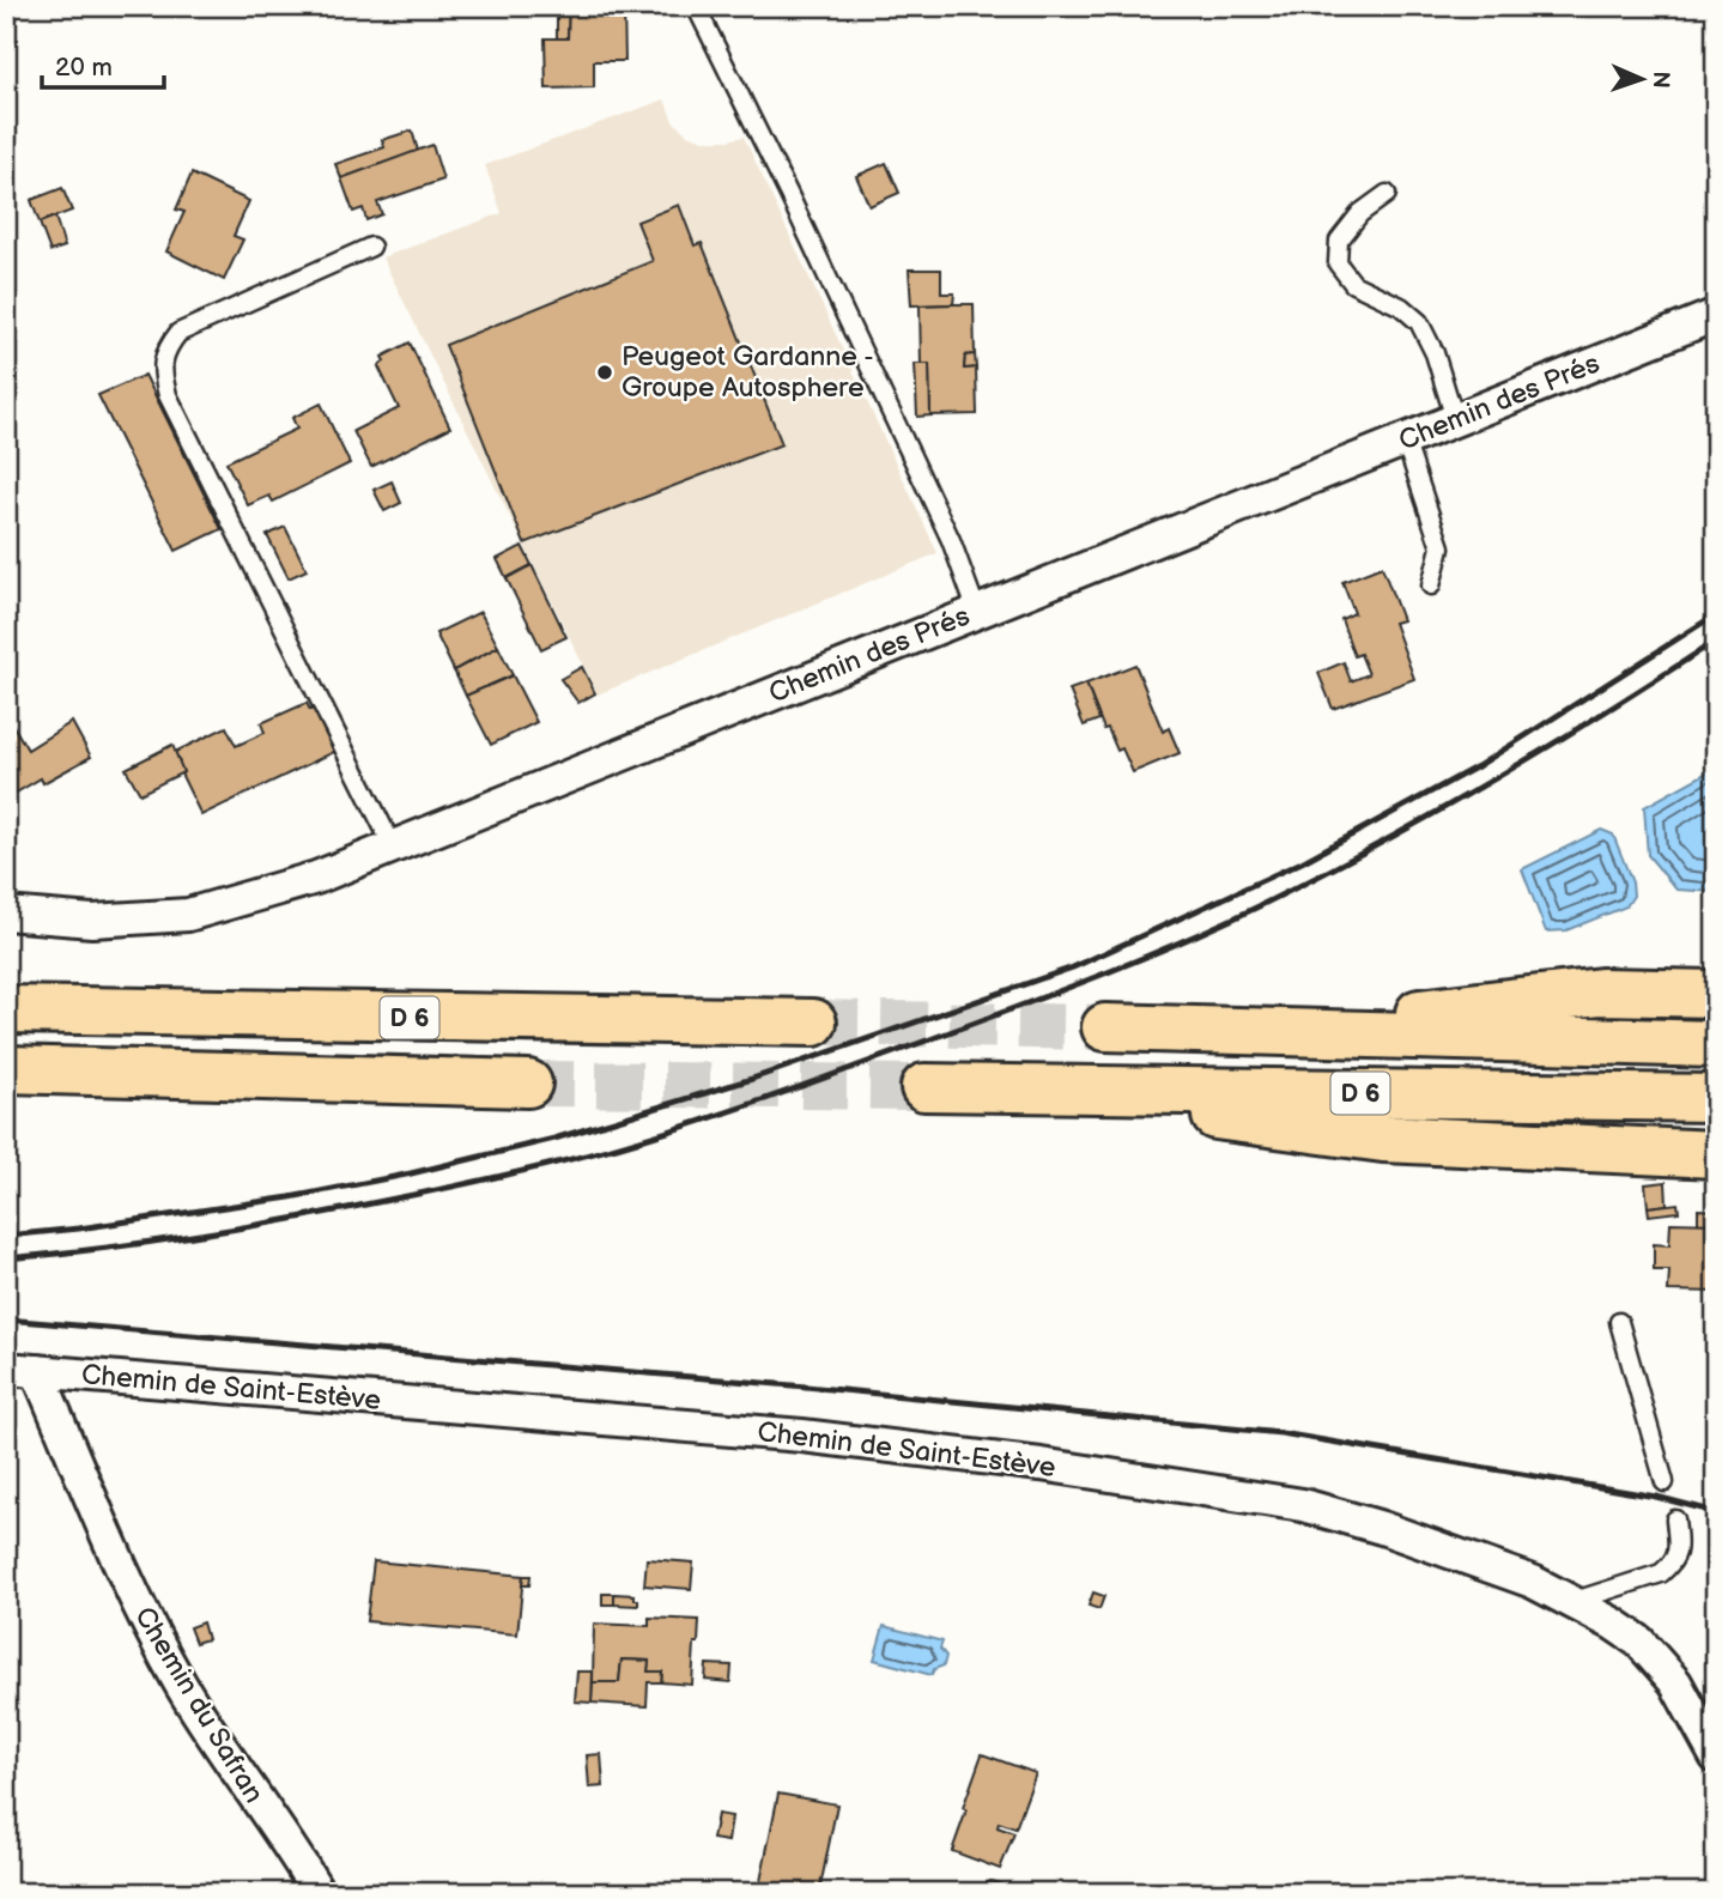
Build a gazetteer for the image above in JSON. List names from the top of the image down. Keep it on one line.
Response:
{"streets":{"highway":["D 6"],"street":["Chemin des Prés","Chemin de Saint-Estève","Chemin du Safran"]},"crossings":[["Chemin de Saint-Estève","Chemin du Safran"]],"places":["Peugeot Gardanne - Groupe Autosphere"],"scale_bar":"20 m","north":"right"}
